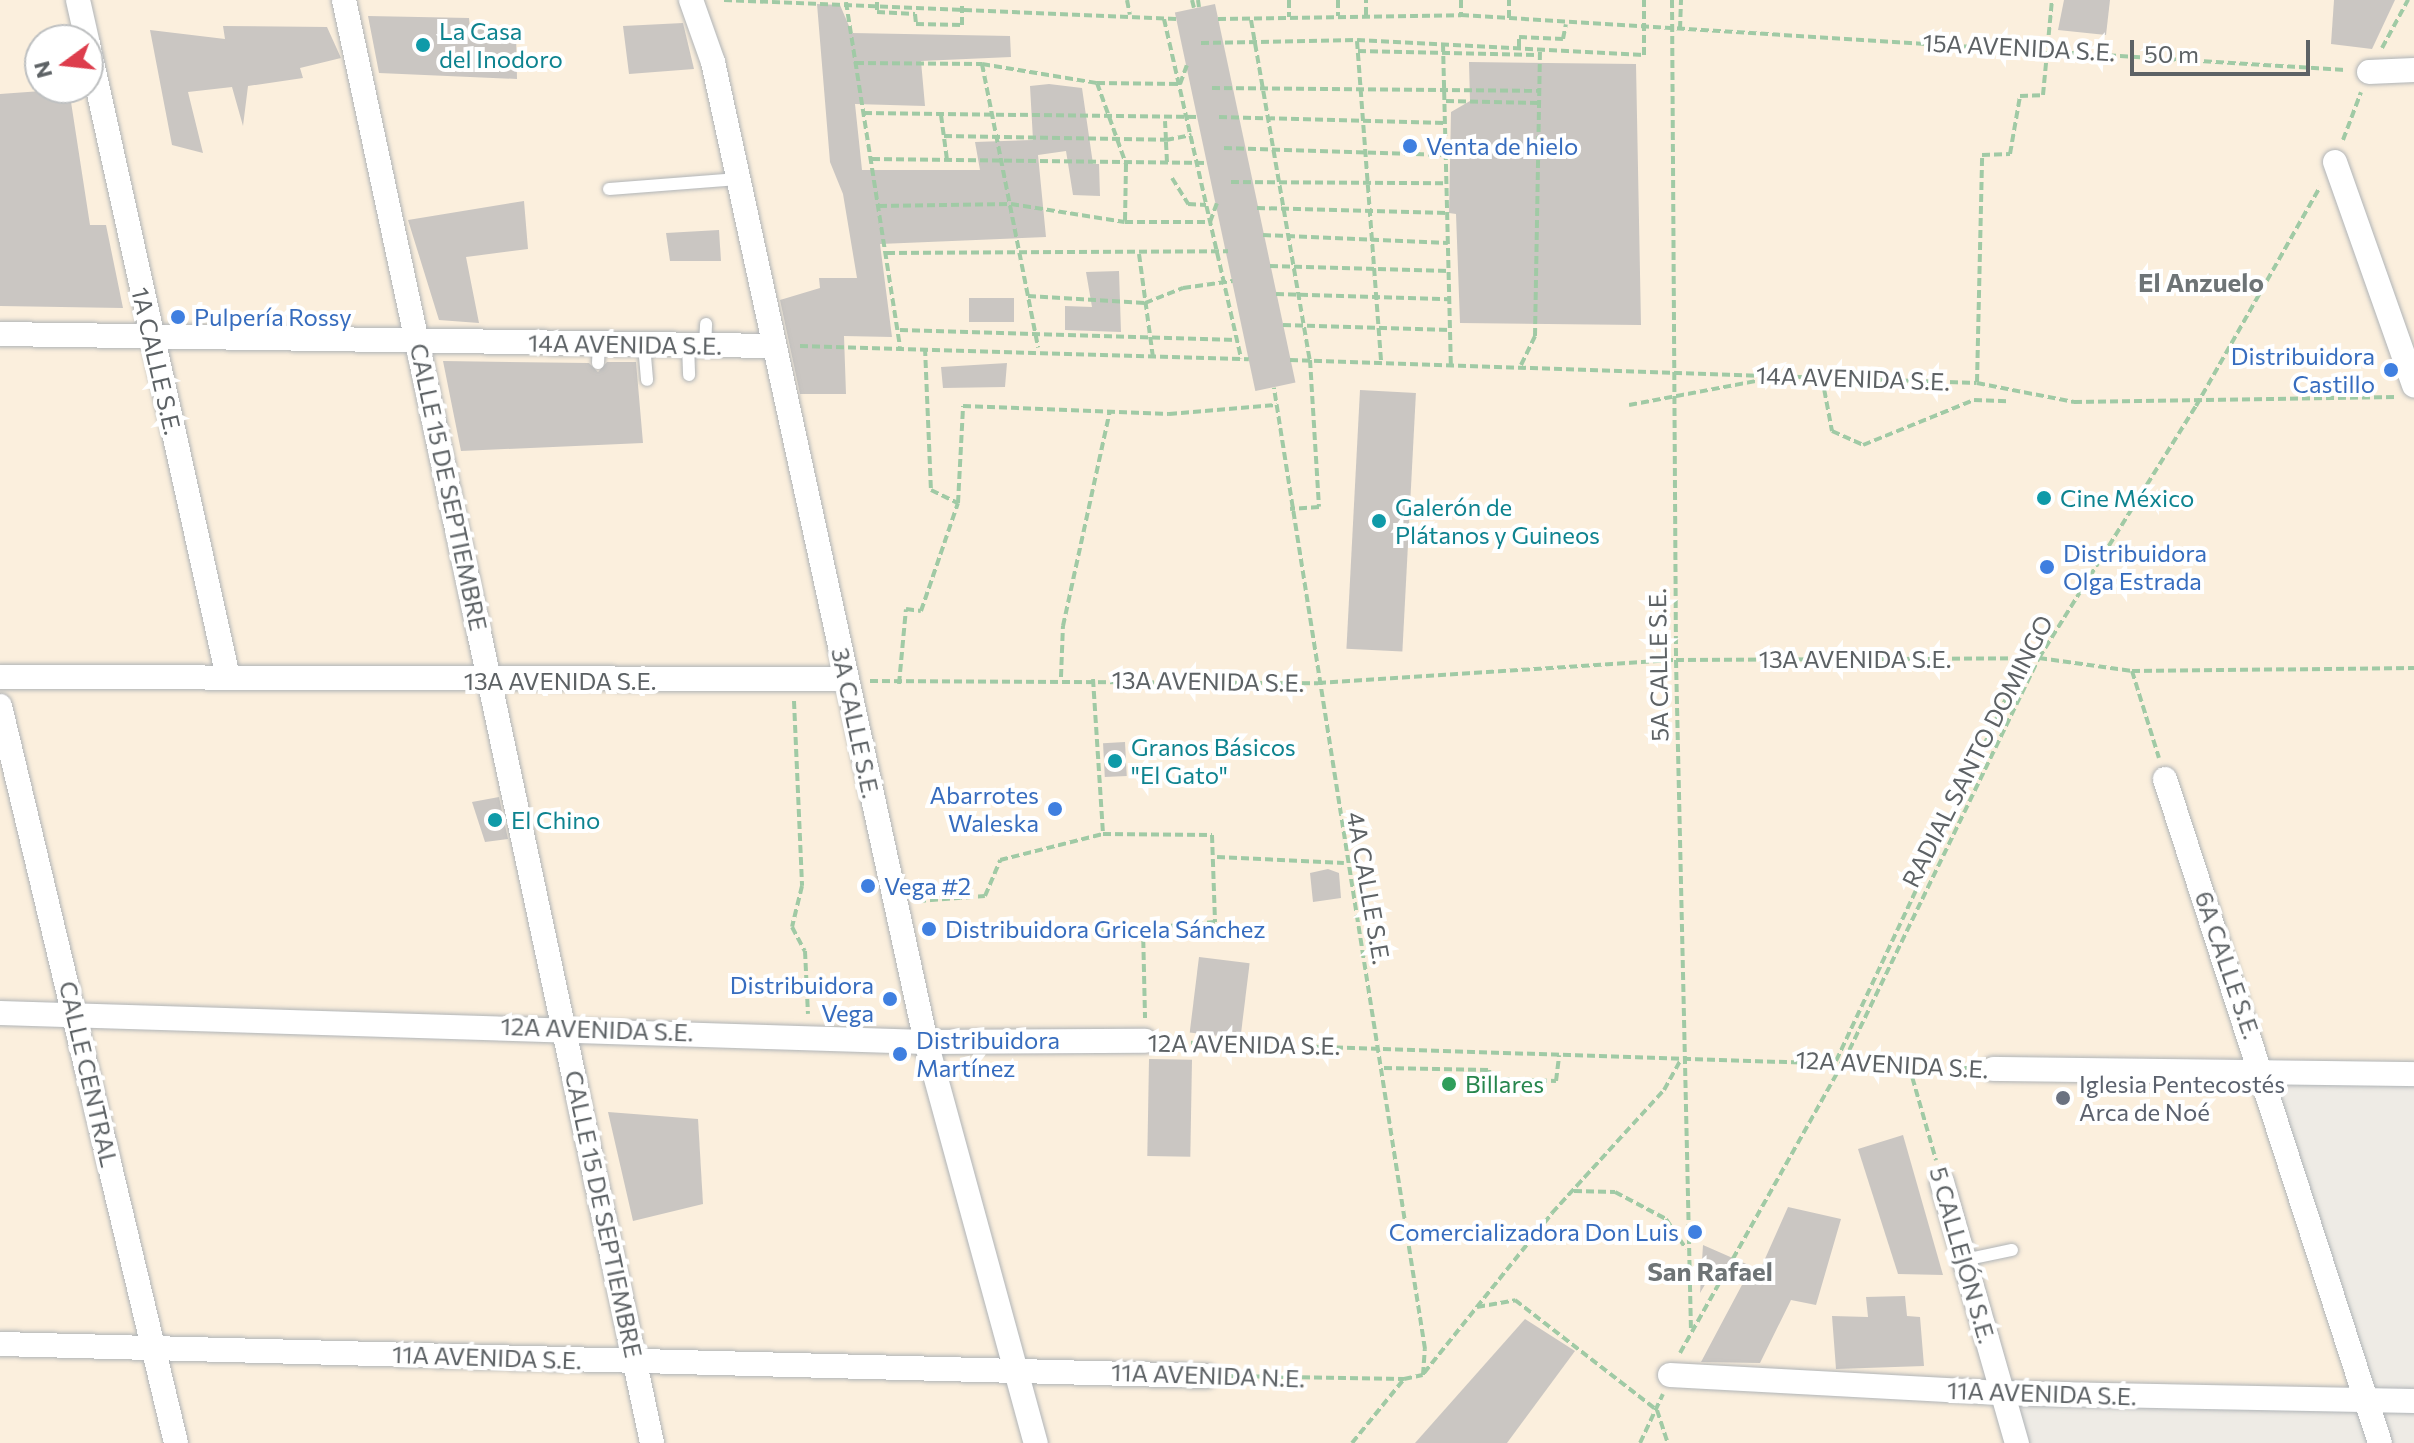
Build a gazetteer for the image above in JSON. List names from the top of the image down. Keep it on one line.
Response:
{"streets":{"street":["14A AVENIDA S.E.","1A CALLE S.E.","CALLE 15 DE SEPTIEMBRE","13A AVENIDA S.E.","3A CALLE S.E.","6A CALLE S.E.","12A AVENIDA S.E.","CALLE CENTRAL","5 CALLEJÓN S.E.","11A AVENIDA S.E.","11A AVENIDA N.E."],"path":["15A AVENIDA S.E.","5A CALLE S.E.","RADIAL SANTO DOMINGO","4A CALLE S.E."]},"crossings":[["15A AVENIDA S.E.","5A CALLE S.E."],["15A AVENIDA S.E.","RADIAL SANTO DOMINGO"],["14A AVENIDA S.E.","1A CALLE S.E."],["14A AVENIDA S.E.","CALLE 15 DE SEPTIEMBRE"],["14A AVENIDA S.E.","5A CALLE S.E."],["14A AVENIDA S.E.","3A CALLE S.E."],["14A AVENIDA S.E.","RADIAL SANTO DOMINGO"],["1A CALLE S.E.","13A AVENIDA S.E."],["CALLE 15 DE SEPTIEMBRE","13A AVENIDA S.E."],["CALLE 15 DE SEPTIEMBRE","12A AVENIDA S.E."],["CALLE 15 DE SEPTIEMBRE","11A AVENIDA S.E."],["13A AVENIDA S.E.","5A CALLE S.E."],["13A AVENIDA S.E.","3A CALLE S.E."],["13A AVENIDA S.E.","RADIAL SANTO DOMINGO"],["13A AVENIDA S.E.","4A CALLE S.E."],["5A CALLE S.E.","RADIAL SANTO DOMINGO"],["5A CALLE S.E.","12A AVENIDA S.E."],["3A CALLE S.E.","12A AVENIDA S.E."],["3A CALLE S.E.","11A AVENIDA S.E."],["3A CALLE S.E.","11A AVENIDA N.E."],["RADIAL SANTO DOMINGO","12A AVENIDA S.E."],["RADIAL SANTO DOMINGO","11A AVENIDA S.E."],["4A CALLE S.E.","12A AVENIDA S.E."],["6A CALLE S.E.","12A AVENIDA S.E."],["6A CALLE S.E.","11A AVENIDA S.E."],["12A AVENIDA S.E.","CALLE CENTRAL"],["12A AVENIDA S.E.","5 CALLEJÓN S.E."],["CALLE CENTRAL","11A AVENIDA S.E."],["5 CALLEJÓN S.E.","11A AVENIDA S.E."],["11A AVENIDA S.E.","11A AVENIDA N.E."]],"districts":["El Anzuelo","San Rafael"],"places":["La Casa del Inodoro","Venta de hielo","Pulpería Rossy","Distribuidora Castillo","Cine México","Galerón de Plátanos y Guineos","Distribuidora Olga Estrada","Granos Básicos \"El Gato\"","Abarrotes Waleska","El Chino","Vega #2","Distribuidora Gricela Sánchez","Distribuidora Vega","Distribuidora Martínez","Billares","Iglesia Pentecostés Arca de Noé","Comercializadora Don Luis"],"scale_bar":"50 m","north":"left"}
